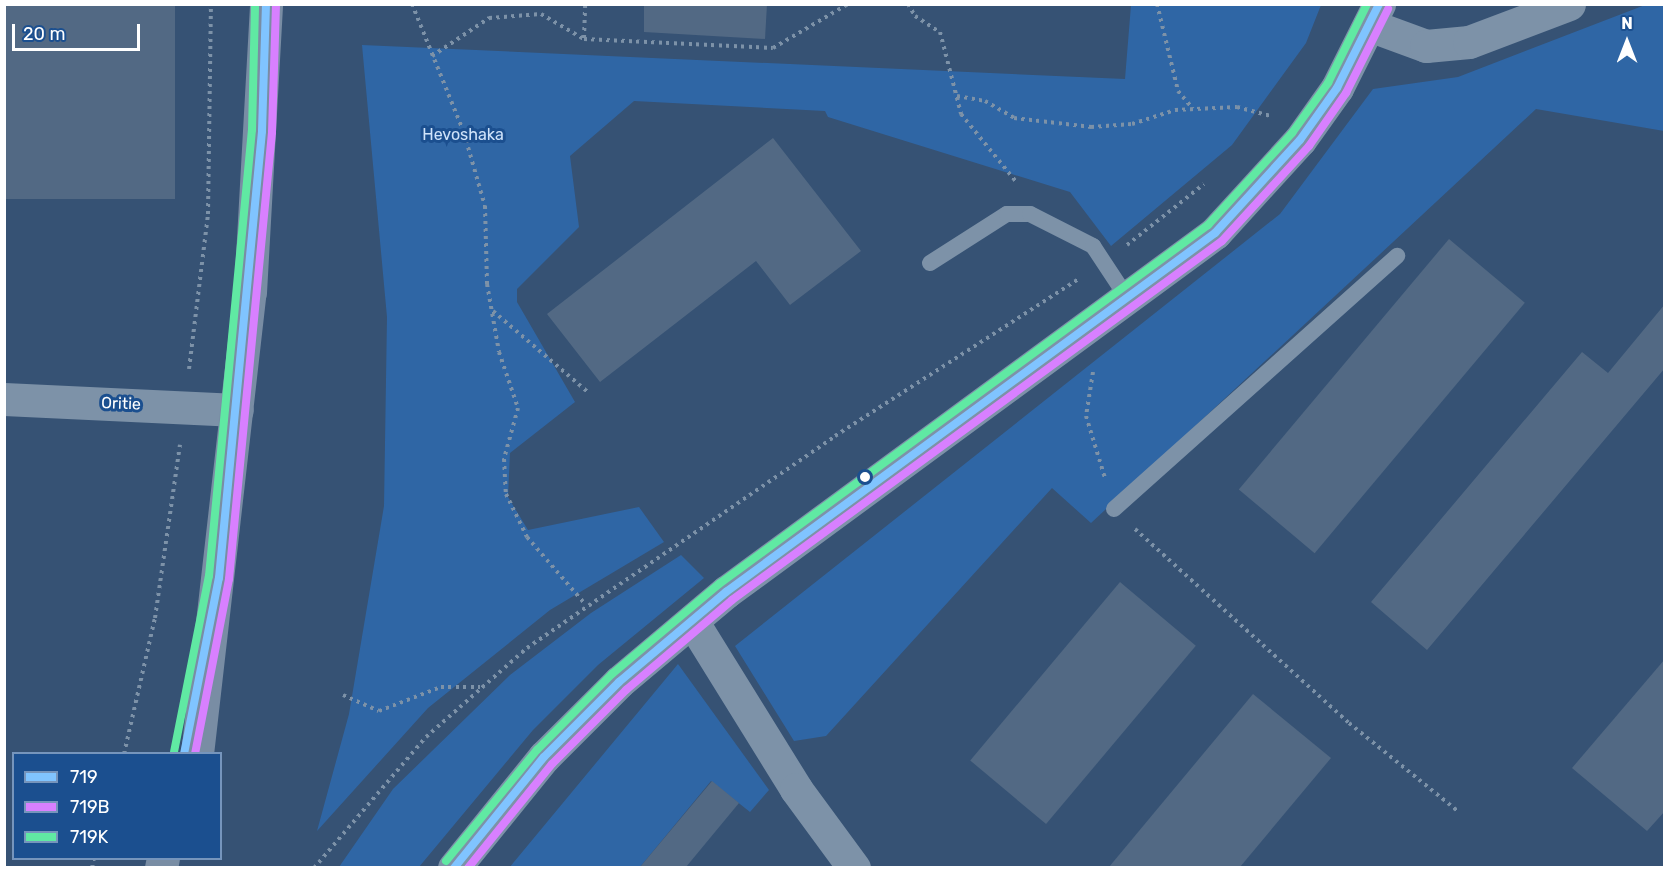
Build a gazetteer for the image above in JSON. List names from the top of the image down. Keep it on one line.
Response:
{"streets":{"street":["Oritie"]},"parks":["Hevoshaka"],"lines":["transit line 719","transit line 719B","transit line 719K"],"legend":["719","719B","719K"],"scale_bar":"20 m","north":"top"}
